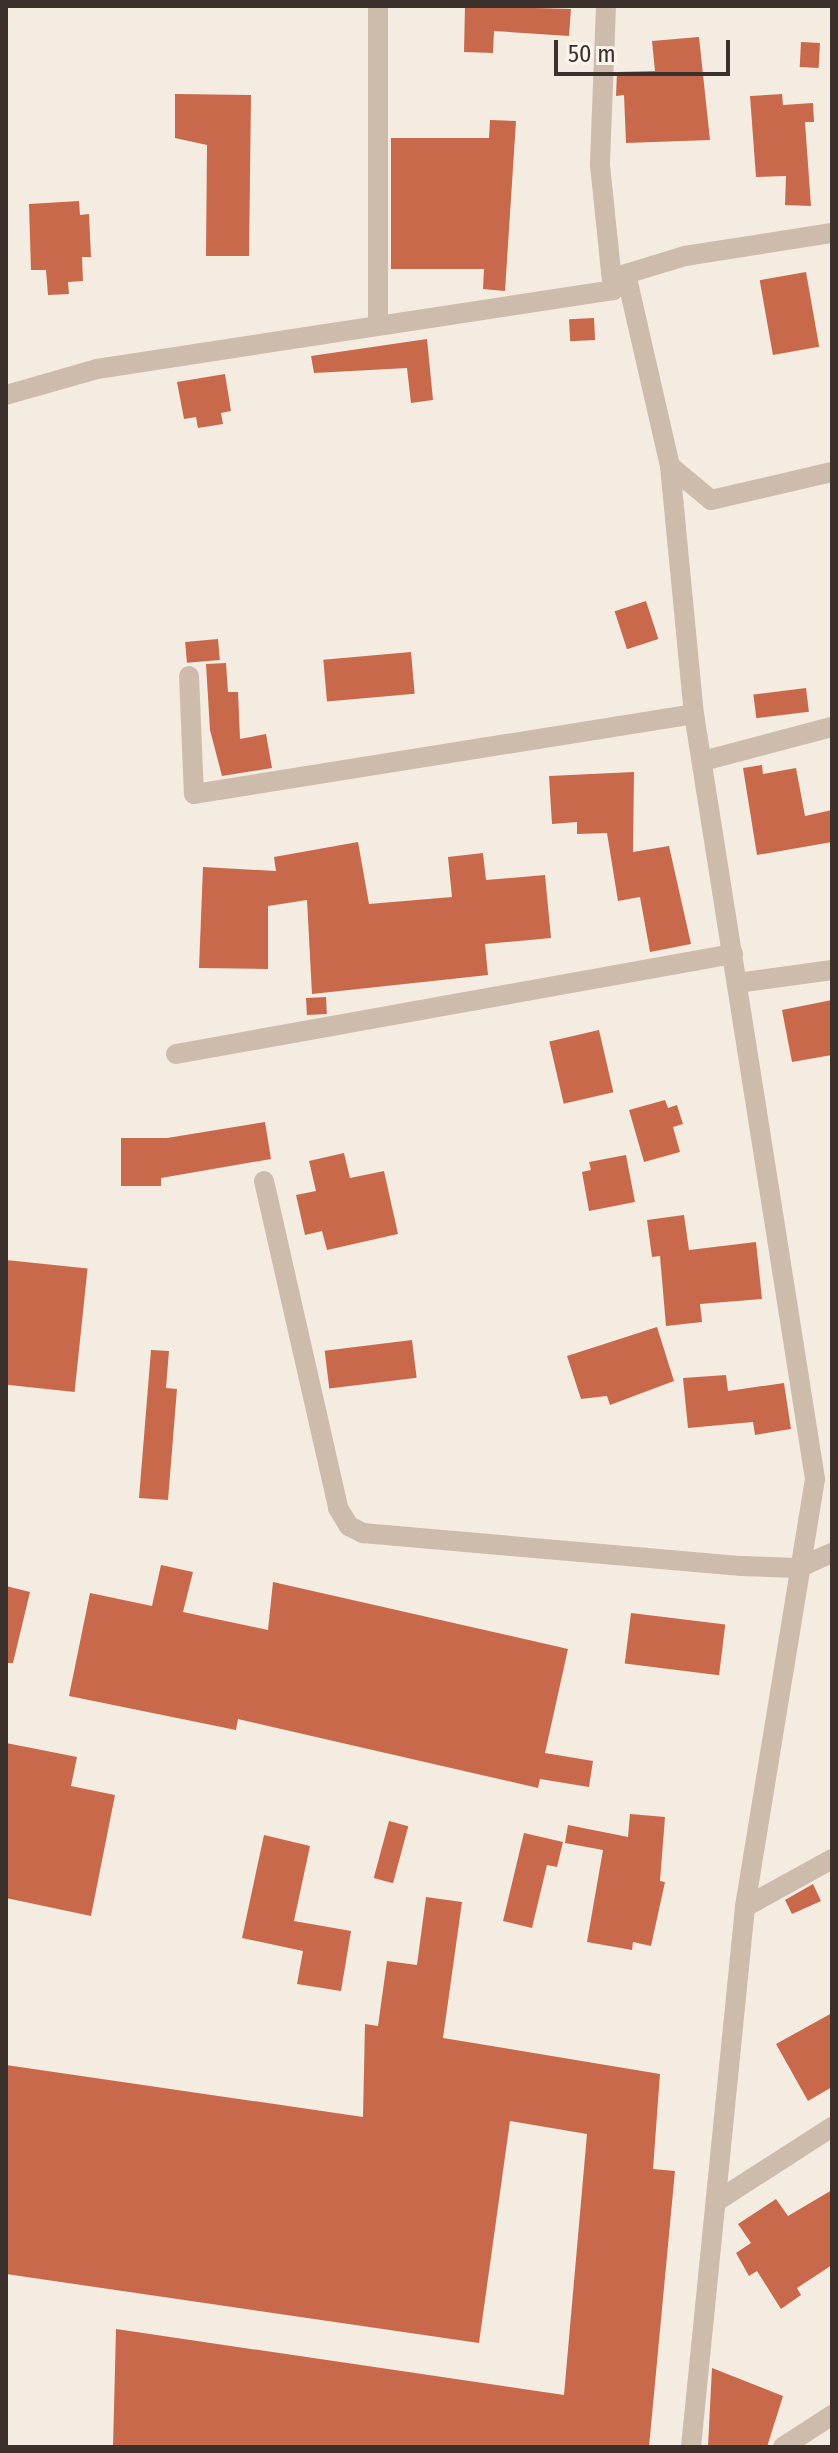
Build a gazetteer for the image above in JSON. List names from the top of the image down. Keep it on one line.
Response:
{"scale_bar":"50 m"}
